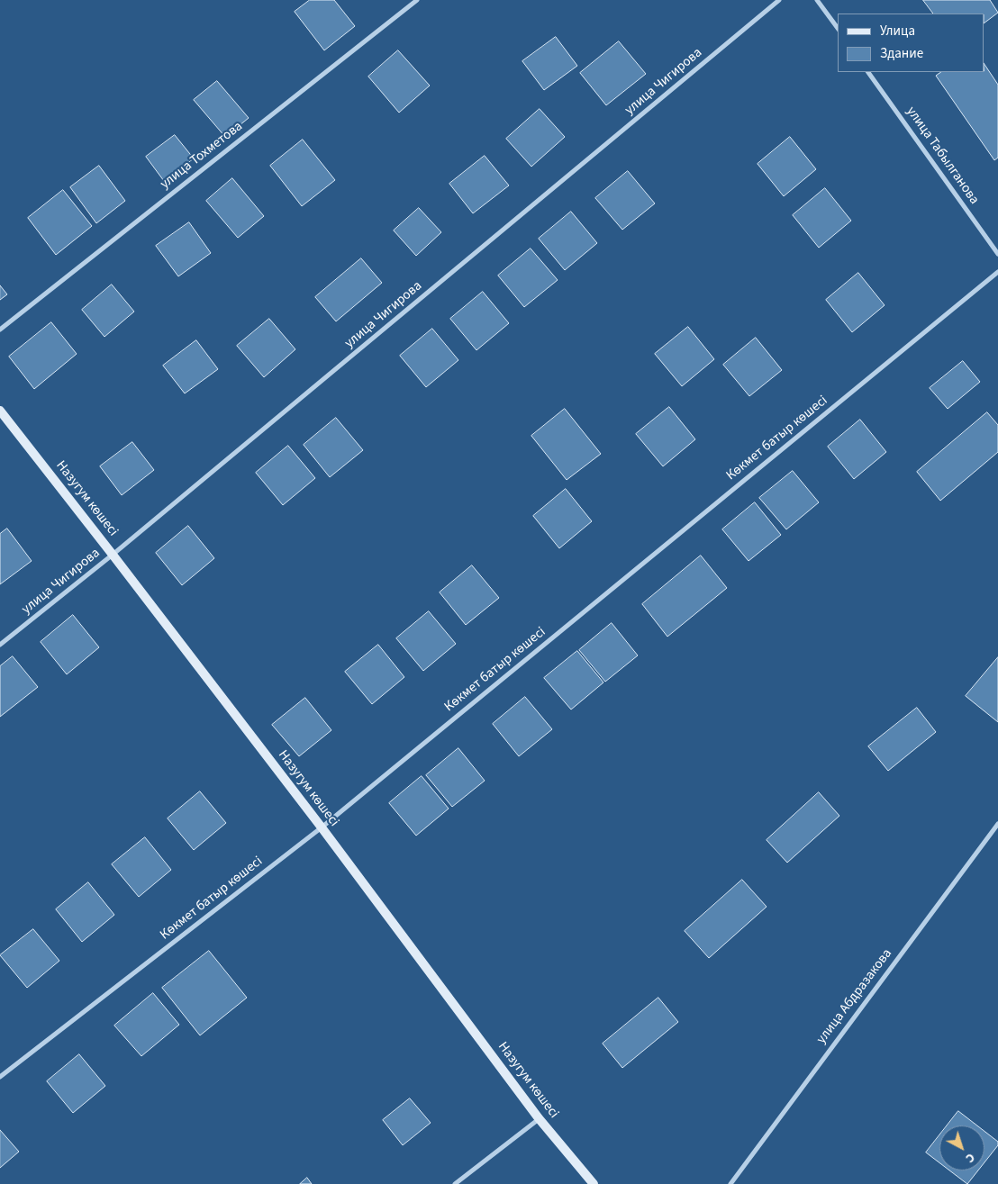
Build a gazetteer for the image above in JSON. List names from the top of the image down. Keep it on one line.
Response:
{"streets":{"street":["улица Чигирова","улица Тохметова","улица Табылганова","Көкмет батыр көшесі","Назугум көшесі","улица Абдразакова"]},"crossings":[["улица Чигирова","Назугум көшесі"],["Көкмет батыр көшесі","Назугум көшесі"]],"legend":["Улица","Здание"],"north":"bottom right"}
